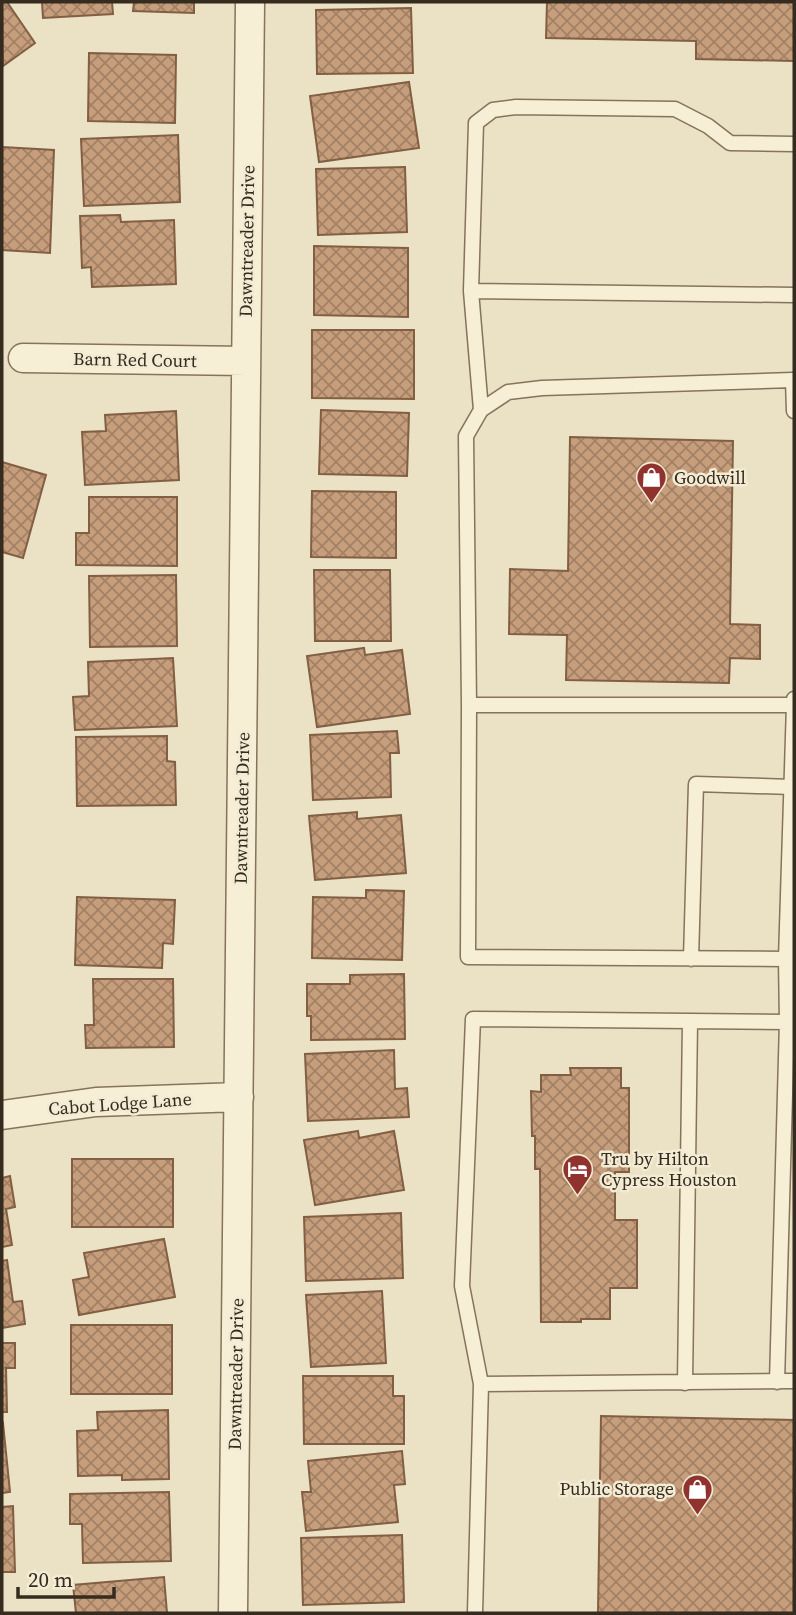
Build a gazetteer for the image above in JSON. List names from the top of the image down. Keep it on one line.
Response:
{"streets":{"street":["Dawntreader Drive","Barn Red Court","Cabot Lodge Lane"]},"crossings":[["Dawntreader Drive","Barn Red Court"],["Dawntreader Drive","Cabot Lodge Lane"]],"places":{"shop":["Goodwill","Public Storage"],"hotel":["Tru by Hilton Cypress Houston"]},"scale_bar":"20 m"}
